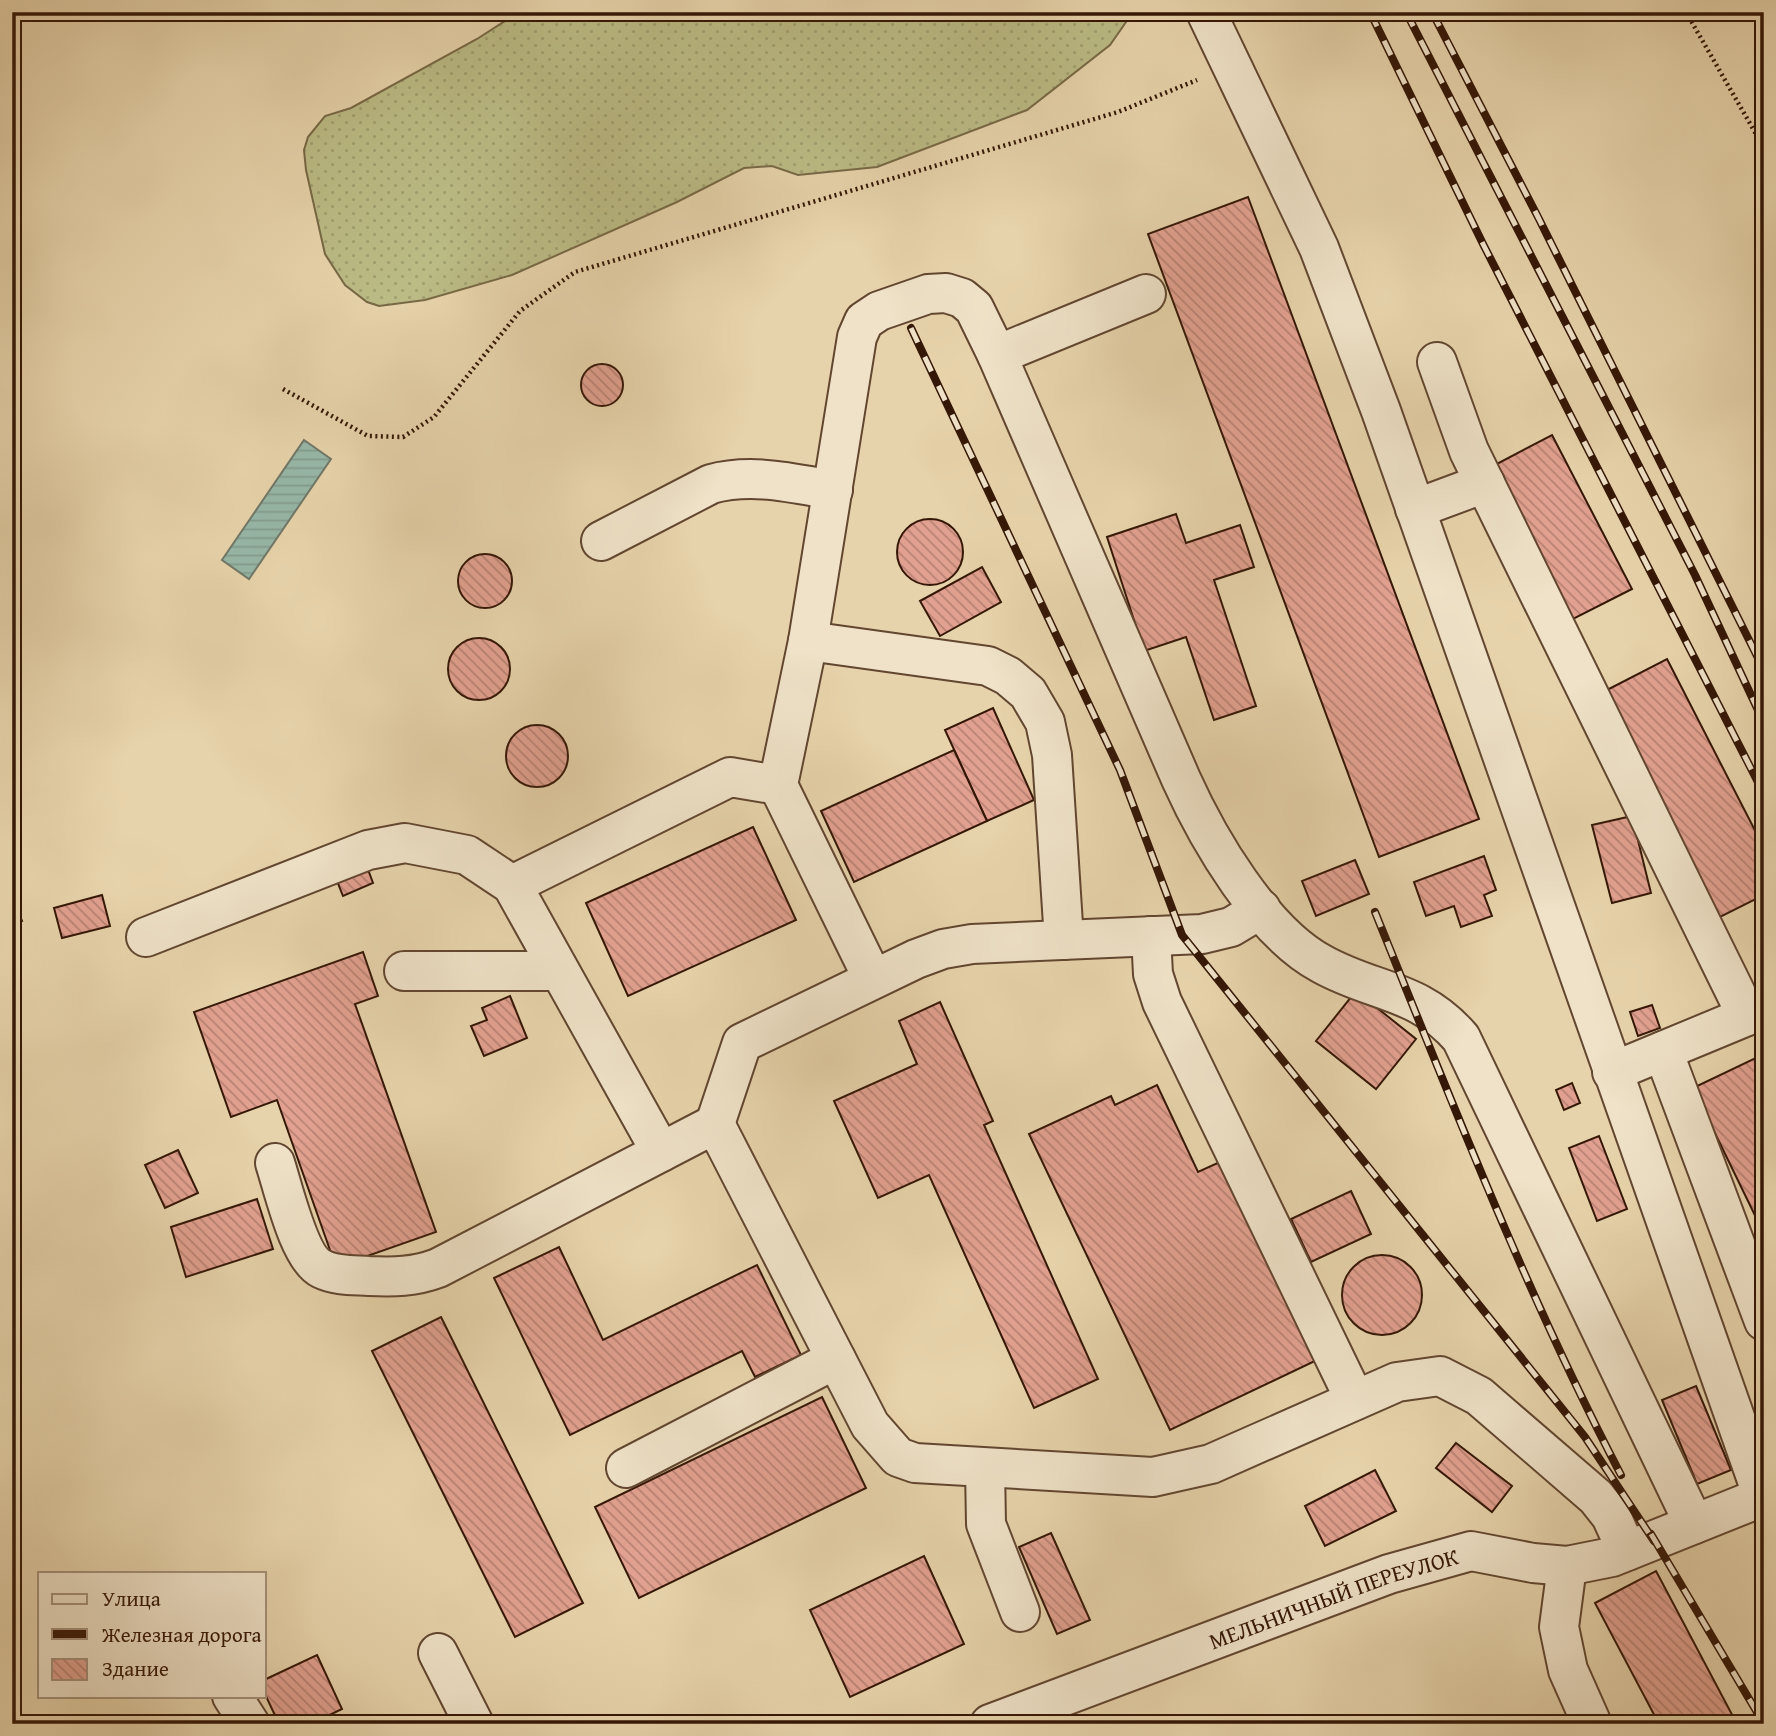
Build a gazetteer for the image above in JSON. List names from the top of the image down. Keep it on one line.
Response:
{"streets":{"street":["МЕЛЬНИЧНЫЙ ПЕРЕУЛОК"]},"legend":["Улица","Железная дорога","Здание"]}
